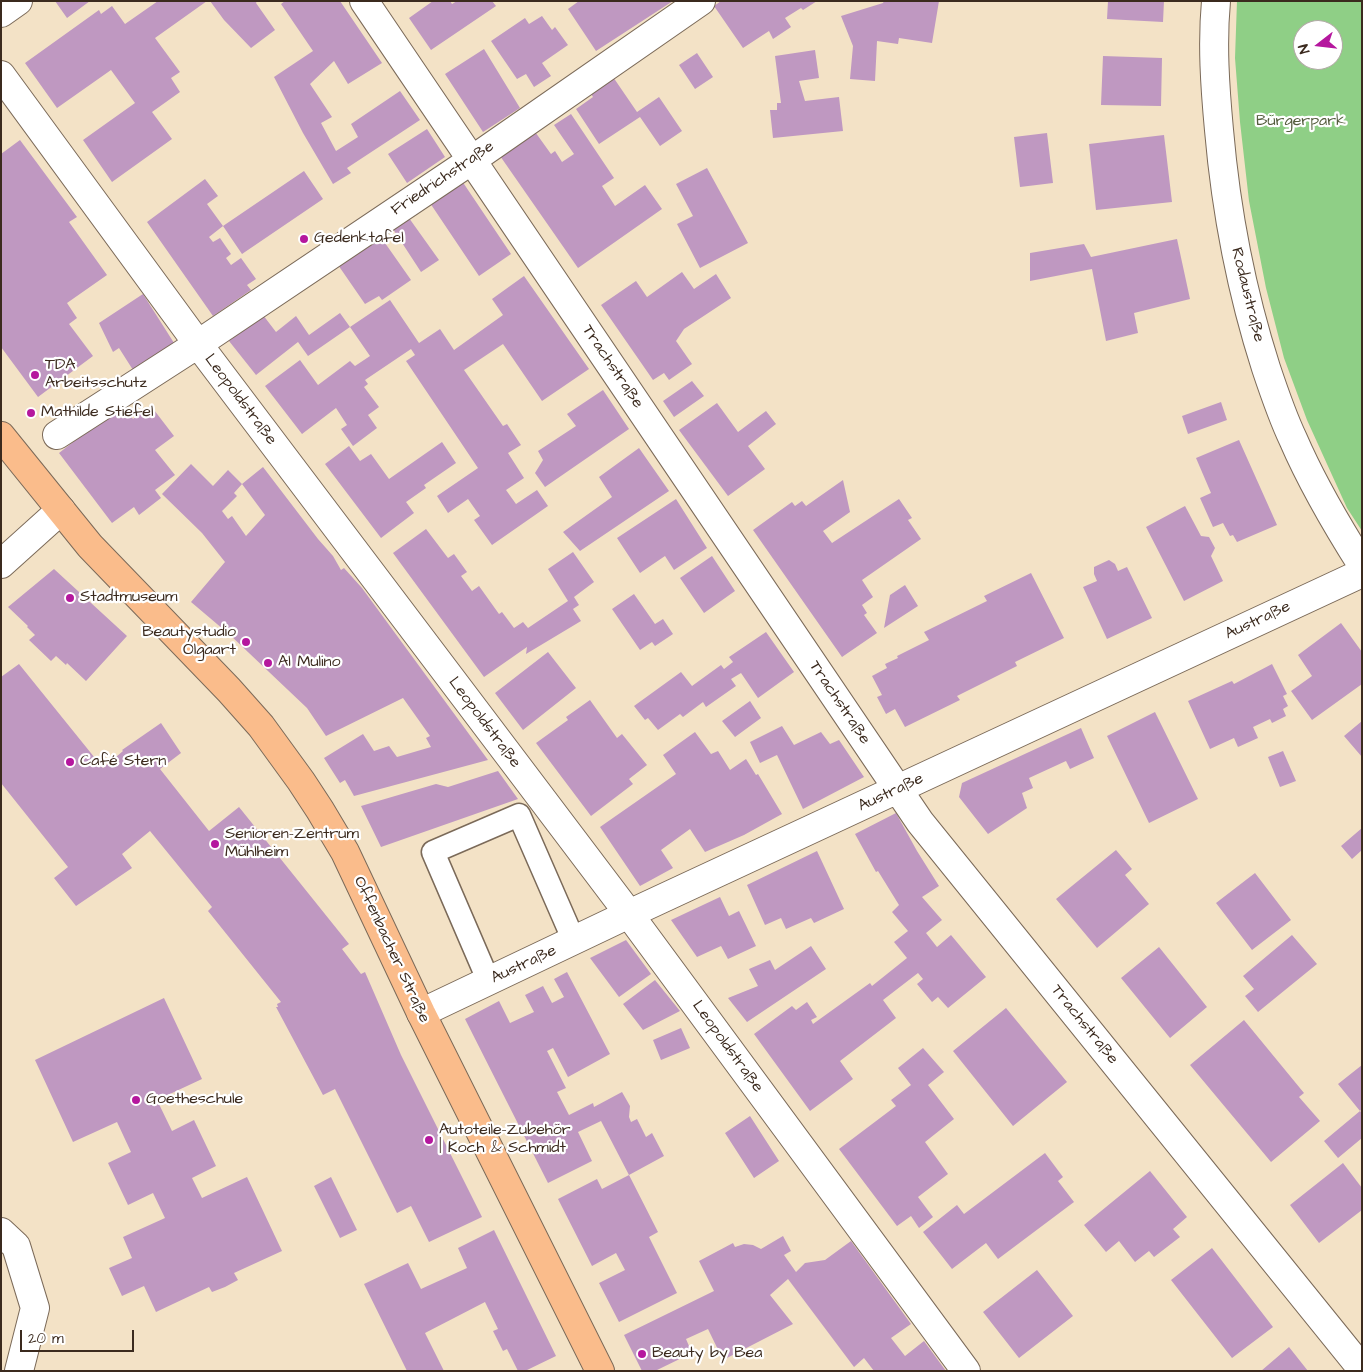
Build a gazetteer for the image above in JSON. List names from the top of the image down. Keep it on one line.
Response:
{"streets":{"main road":["Offenbacher Straße"],"street":["Friedrichstraße","Rodaustraße","Trachstraße","Leopoldstraße","Austraße"]},"crossings":[["Friedrichstraße","Trachstraße"],["Friedrichstraße","Leopoldstraße"],["Trachstraße","Austraße"],["Leopoldstraße","Austraße"],["Austraße","Offenbacher Straße"]],"parks":["Bürgerpark"],"places":["Gedenktafel","TDA Arbeitsschutz","Mathilde Stiefel","Stadtmuseum","Beautystudio Olgaart","Al Mulino","Café Stern","Senioren-Zentrum Mühlheim","Goetheschule","Autoteile-Zubehör | Koch & Schmidt","Beauty by Bea"],"scale_bar":"20 m","north":"left"}
